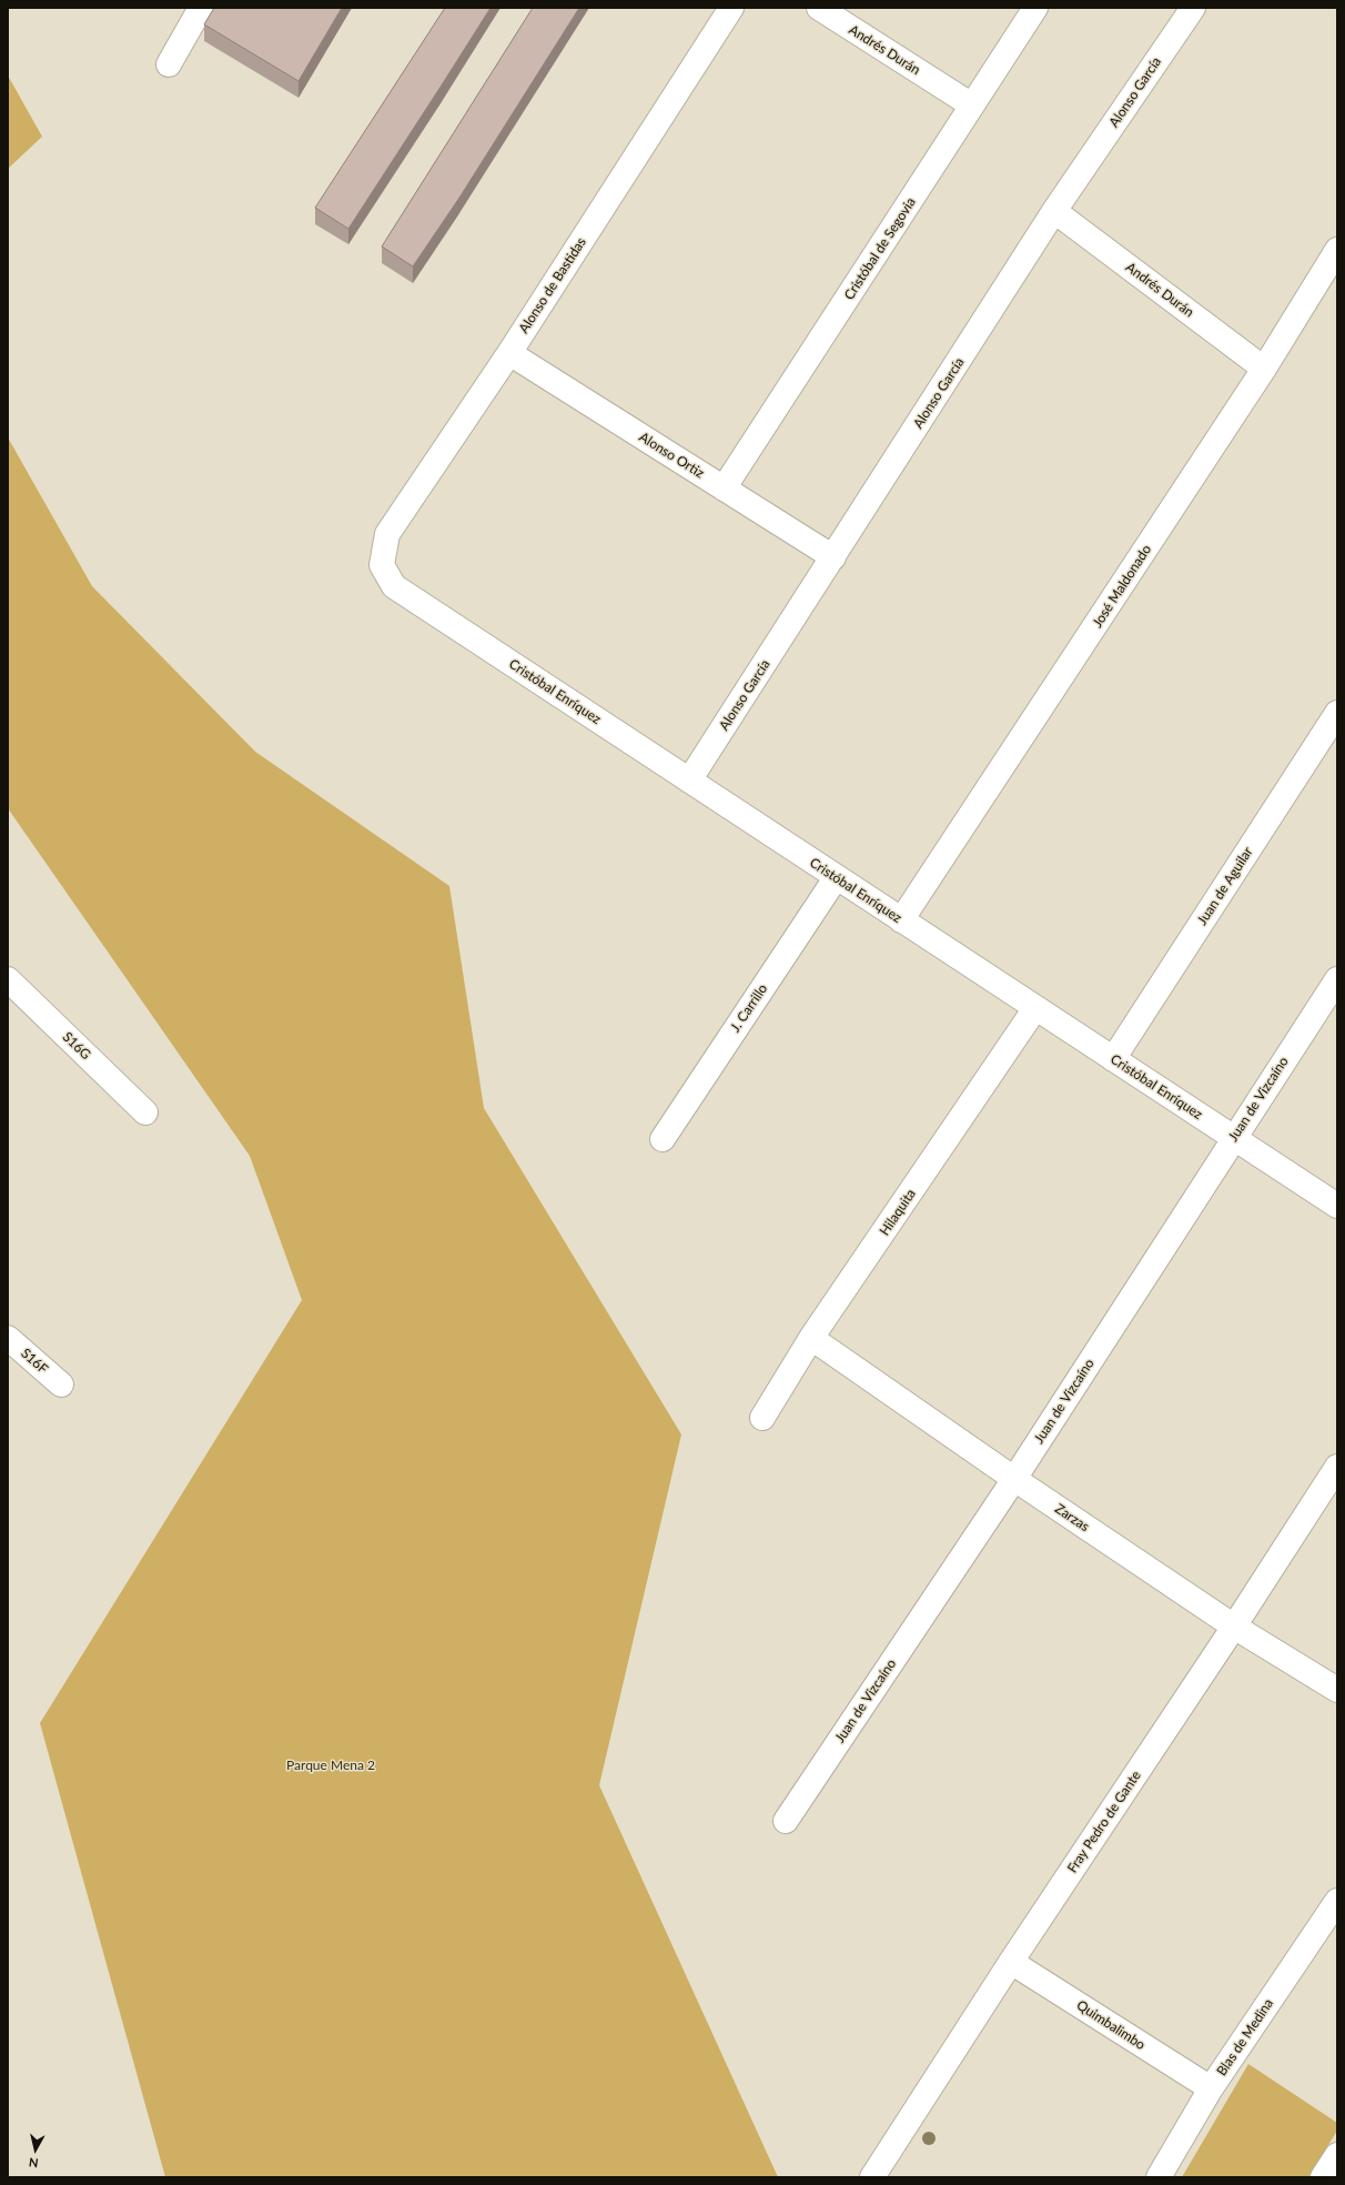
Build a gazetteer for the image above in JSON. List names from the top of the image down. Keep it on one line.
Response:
{"streets":{"street":["Andrés Durán","Alonso García","Cristóbal de Segovia","Alonso de Bastidas","Alonso Ortiz","José Maldonado","Cristóbal Enríquez","Juan de Aguilar","J. Carrillo","S16G","Juan de Vizcaíno","Hilaquita","S16F","Zarzas","Fray Pedro de Gante","Quimbalimbo","Blas de Medina"]},"crossings":[["Andrés Durán","Alonso García"],["Andrés Durán","Cristóbal de Segovia"],["Andrés Durán","José Maldonado"],["Alonso García","Alonso Ortiz"],["Alonso García","Cristóbal Enríquez"],["Cristóbal de Segovia","Alonso Ortiz"],["Alonso de Bastidas","Alonso Ortiz"],["Alonso de Bastidas","Cristóbal Enríquez"],["José Maldonado","Cristóbal Enríquez"],["Cristóbal Enríquez","Juan de Aguilar"],["Cristóbal Enríquez","J. Carrillo"],["Cristóbal Enríquez","Juan de Vizcaíno"],["Cristóbal Enríquez","Hilaquita"],["Juan de Vizcaíno","Zarzas"],["Hilaquita","Zarzas"],["Zarzas","Fray Pedro de Gante"],["Fray Pedro de Gante","Quimbalimbo"],["Quimbalimbo","Blas de Medina"]],"parks":["Parque Mena 2"],"north":"bottom"}
